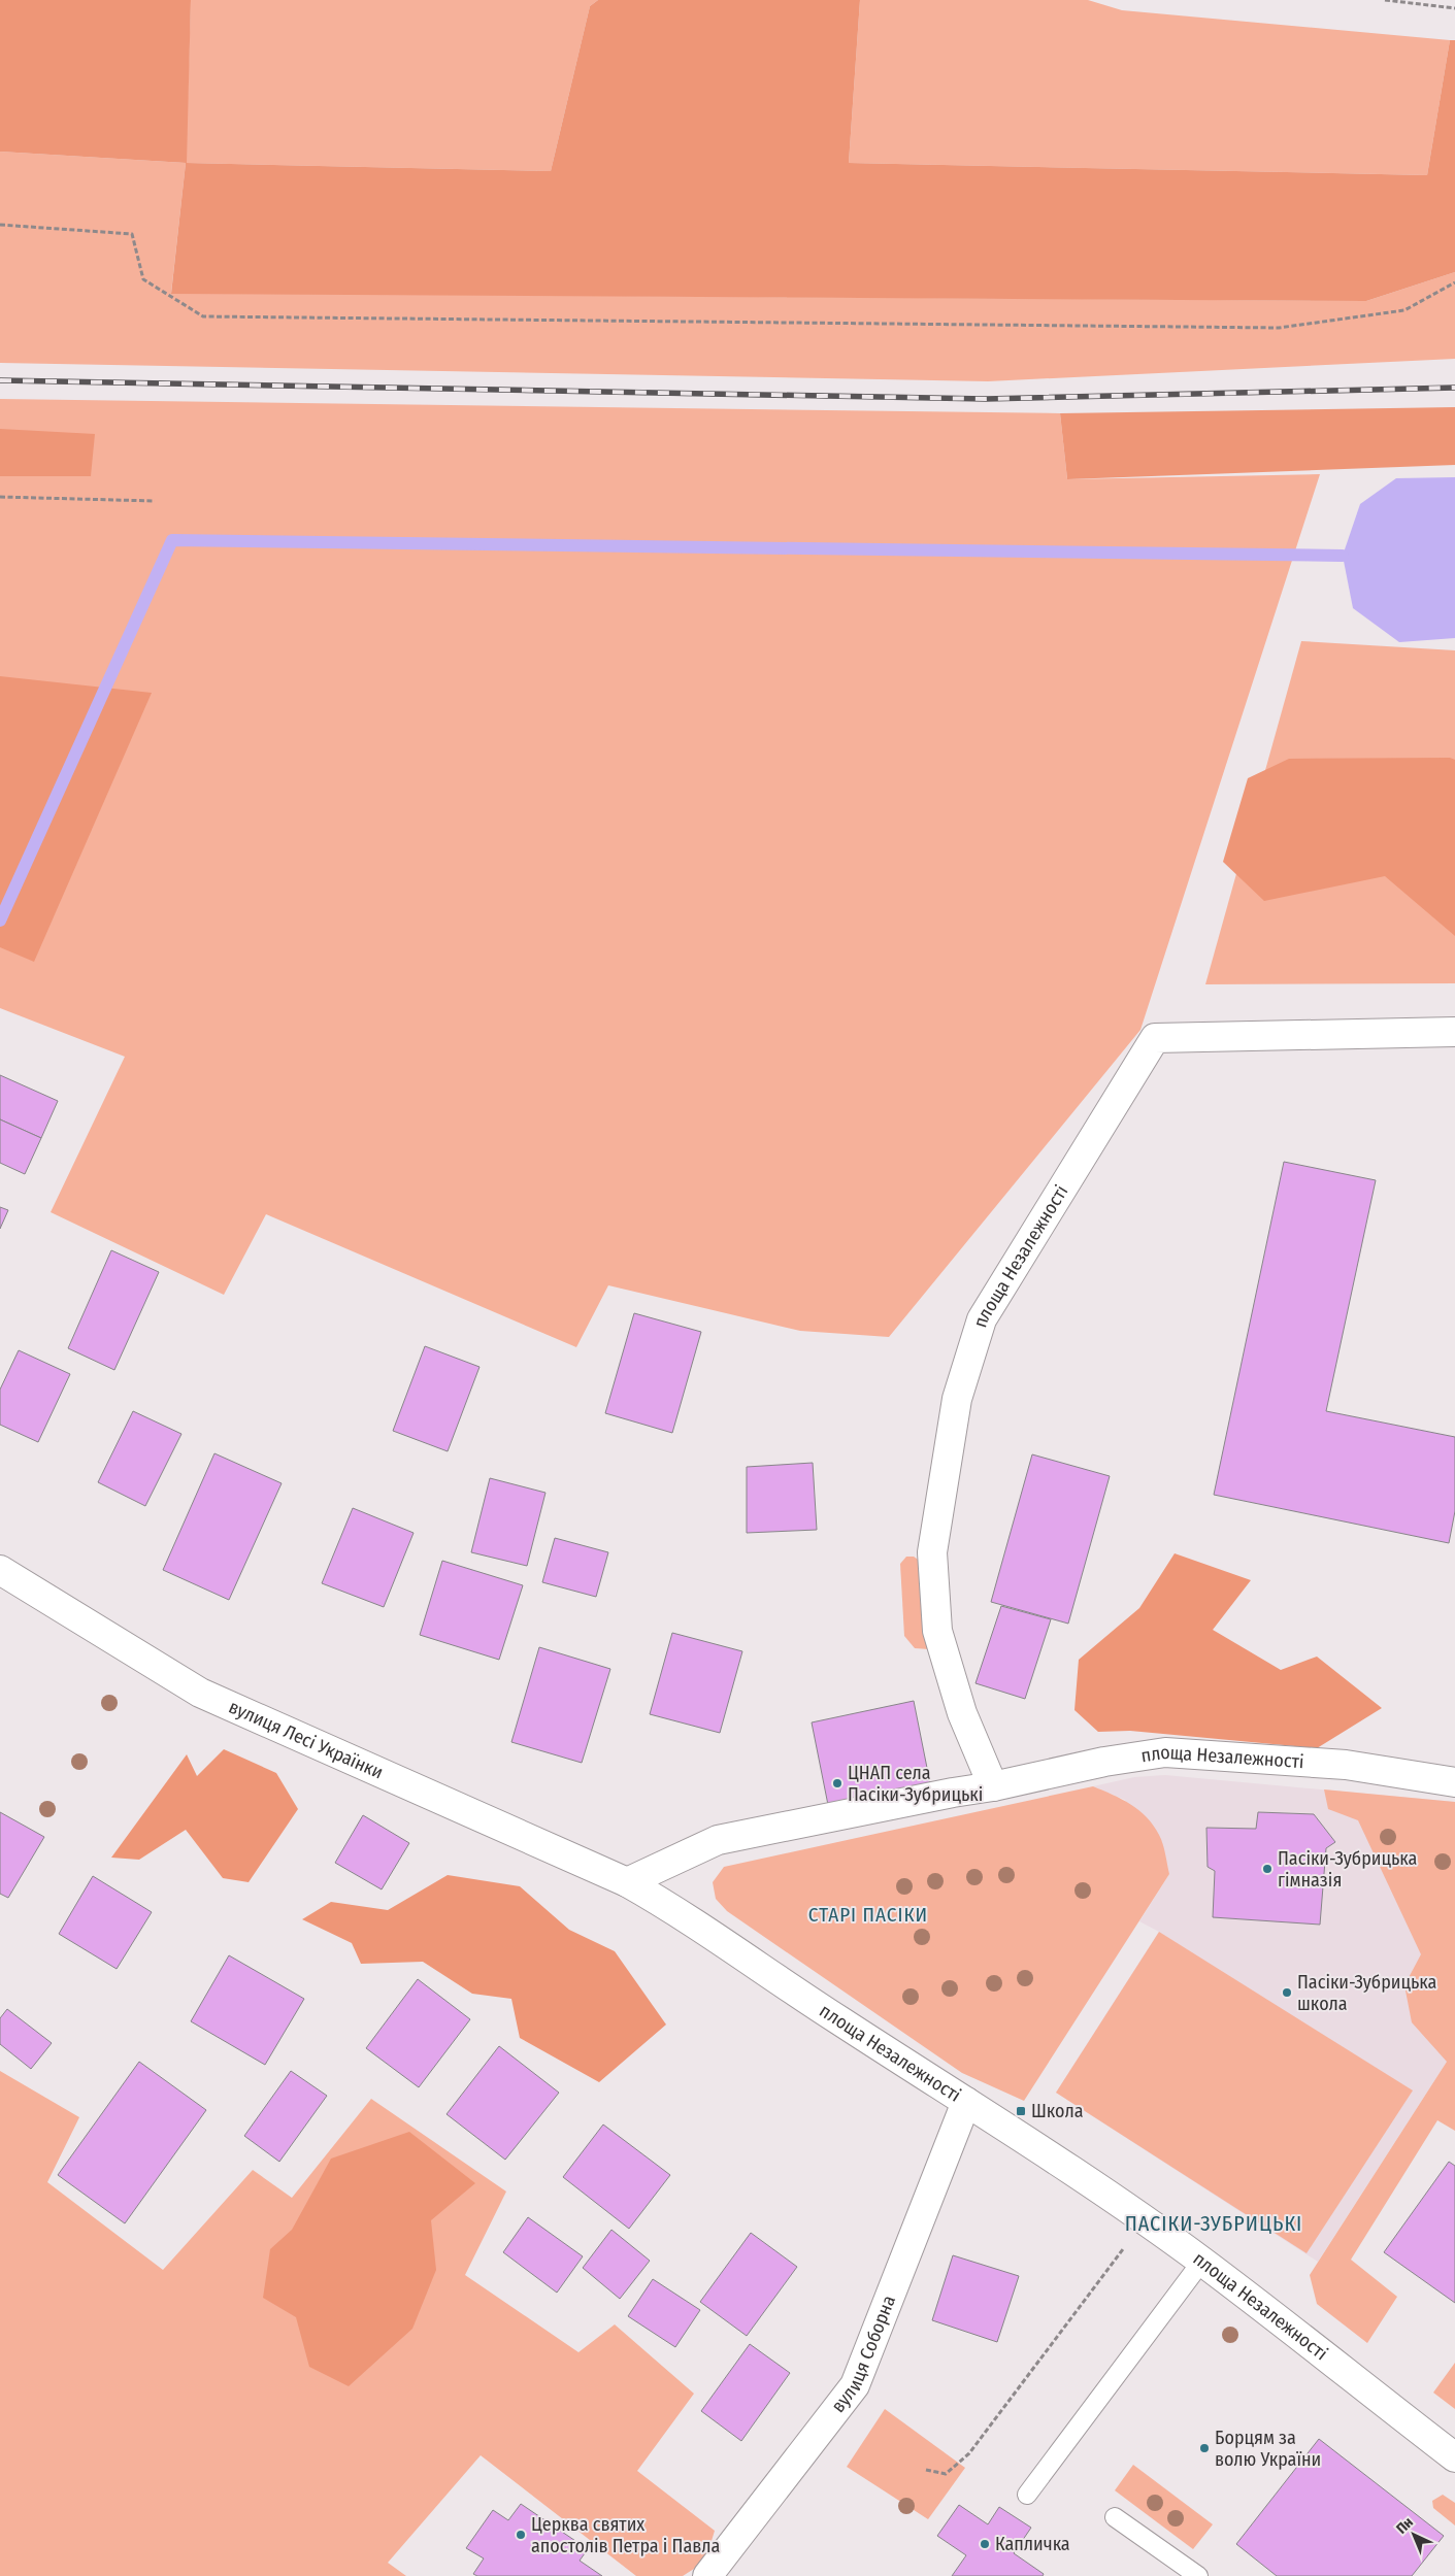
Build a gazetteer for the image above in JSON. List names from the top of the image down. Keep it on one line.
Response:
{"streets":{"street":["площа Незалежності","вулиця Лесі Українки","вулиця Соборна"]},"crossings":[["площа Незалежності","вулиця Лесі Українки"],["площа Незалежності","вулиця Соборна"]],"districts":["СТАРІ ПАСІКИ","ПАСІКИ-ЗУБРИЦЬКІ"],"places":{"other":["ЦНАП села Пасіки-Зубрицькі","Пасіки-Зубрицька гімназія","Пасіки-Зубрицька школа","Борцям за волю України","Церква святих апостолів Петра і Павла","Капличка"],"transit":["Школа"]},"north":"top left"}
